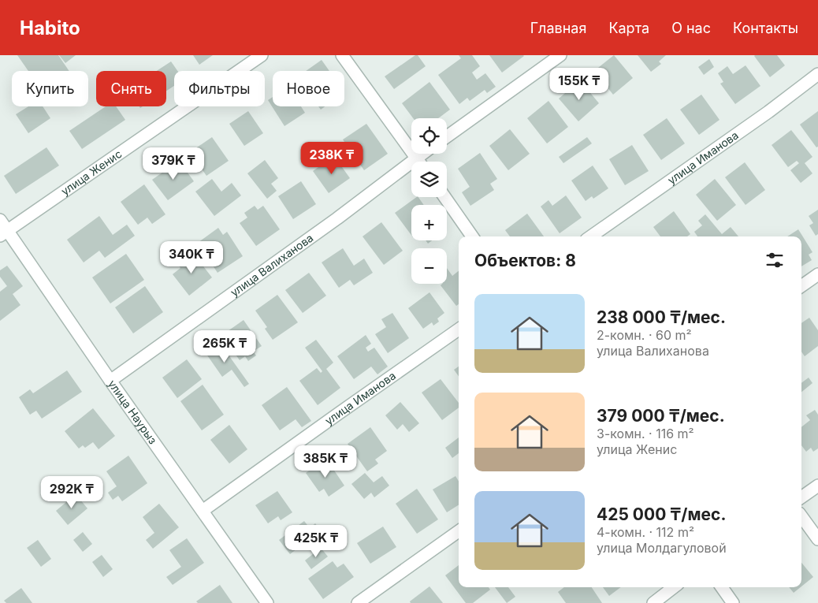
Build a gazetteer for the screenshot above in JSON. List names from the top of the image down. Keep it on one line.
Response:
{"streets":{"street":["улица Иманова","улица Женис","улица Валиханова","улица Наурыз"]},"crossings":[["улица Иманова","улица Наурыз"],["улица Женис","улица Наурыз"],["улица Валиханова","улица Наурыз"]],"page":{"header":"Habito","nav":["Главная","Карта","О нас","Контакты"],"price":["155K ₸","238K ₸","379K ₸","340K ₸","265K ₸","385K ₸","292K ₸","425K ₸"],"chip":["Купить","Снять","Фильтры","Новое"],"map_buttons":["+","−"],"heading":"Объектов: 8","list":[{"name":"238 000 ₸/мес.","note":"2-комн. · 60 m² · улица Валиханова"},{"name":"379 000 ₸/мес.","note":"3-комн. · 116 m² · улица Женис"},{"name":"425 000 ₸/мес.","note":"4-комн. · 112 m² · улица Молдагуловой"}]}}
